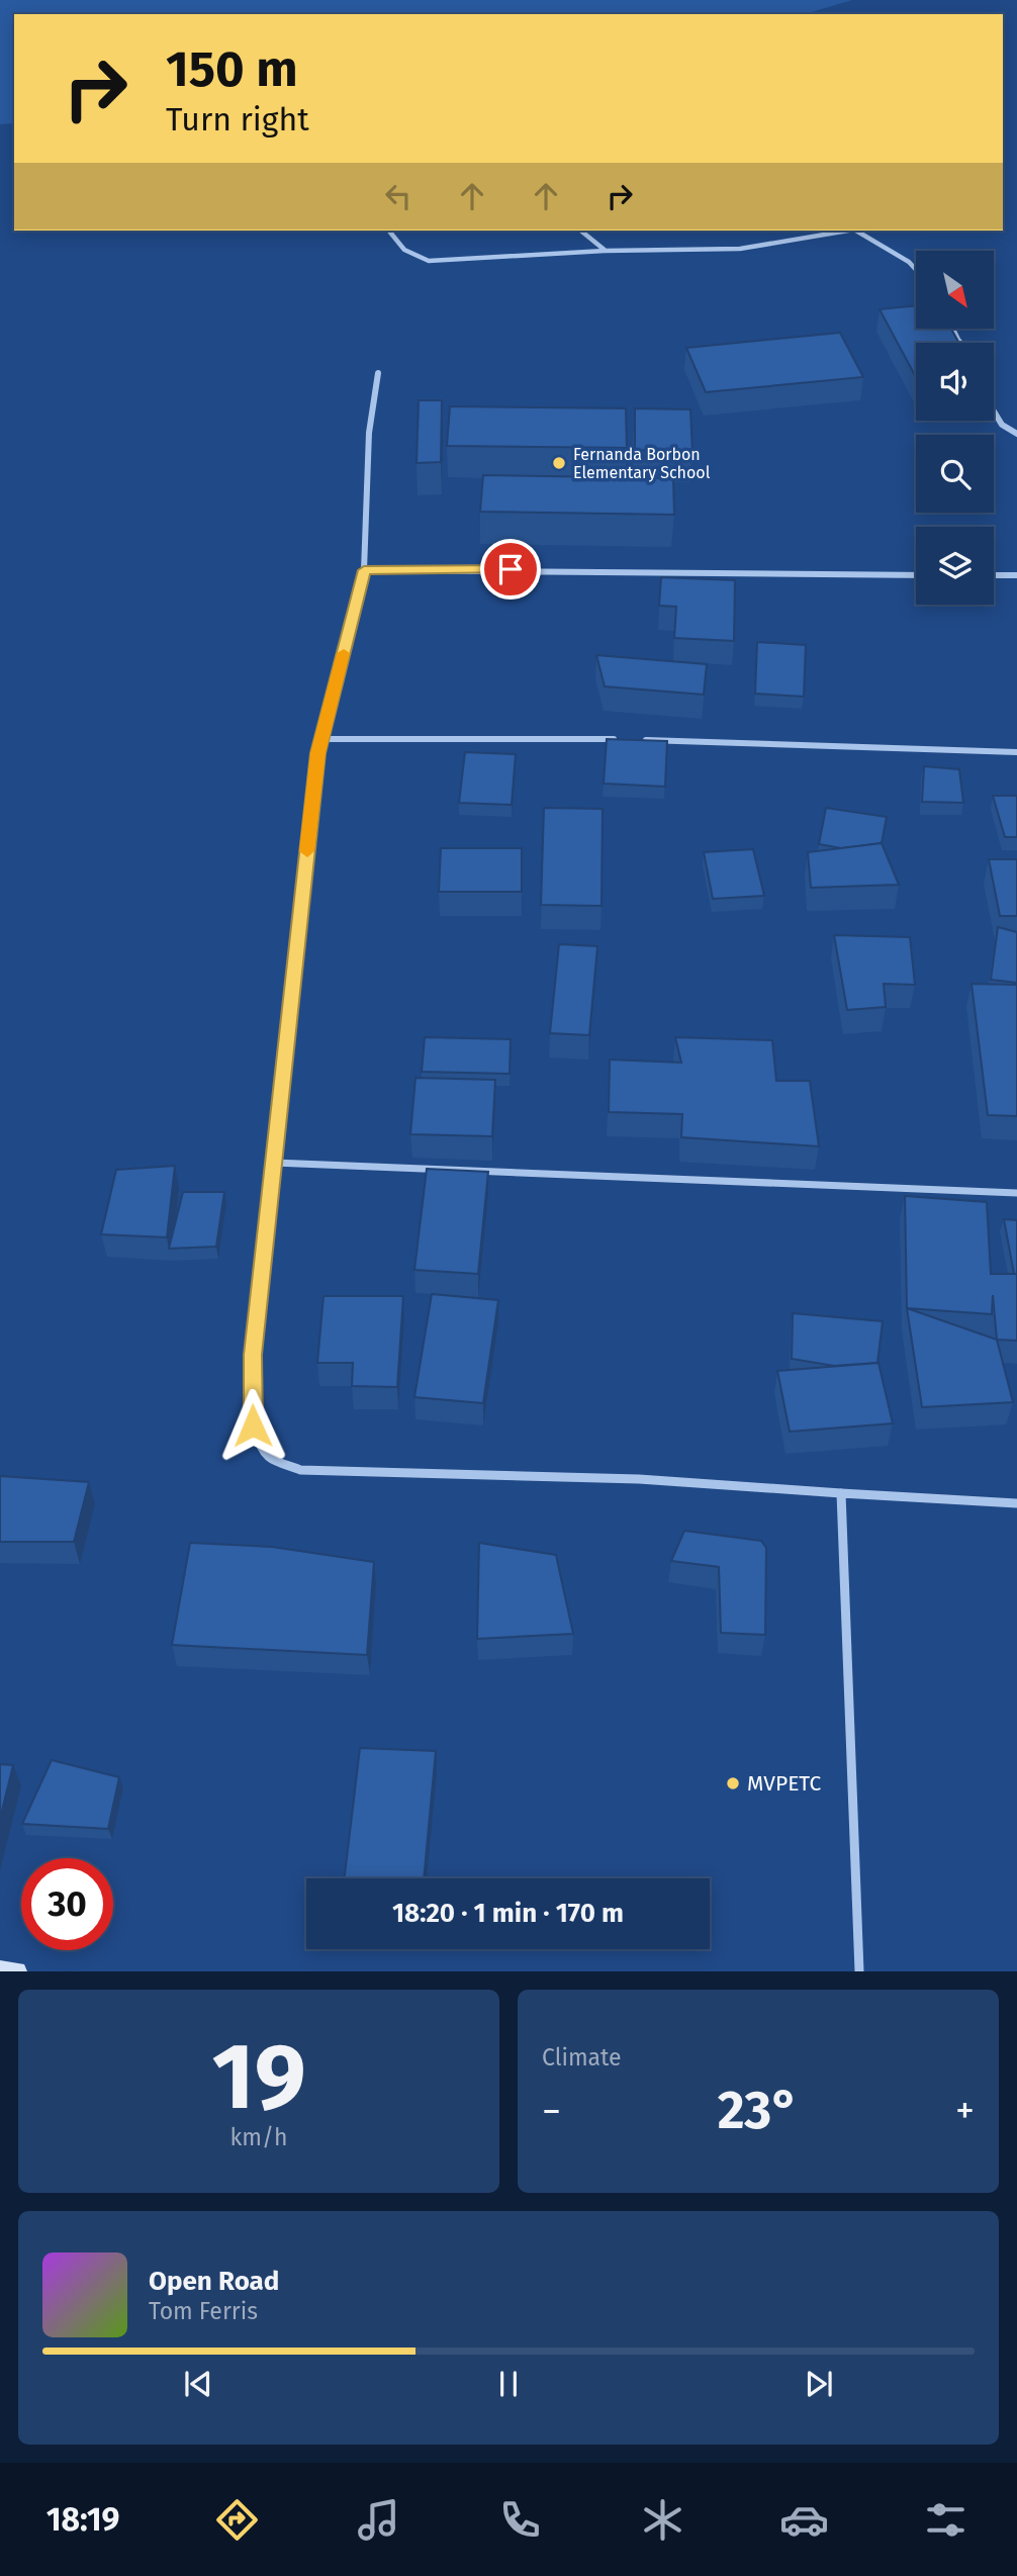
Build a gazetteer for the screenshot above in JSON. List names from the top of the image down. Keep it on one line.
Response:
{"places":["Fernanda Borbon Elementary School","MVPETC"],"north":"bottom right","page":{"turn":["150 m","Turn right"],"limit":"30","trip":"18:20 · 1 min · 170 m","tile":[["19","km/h"],"Climate"],"heat":["−","23°","+"],"song":["Open Road","Tom Ferris"],"tabs":"18:19"}}
